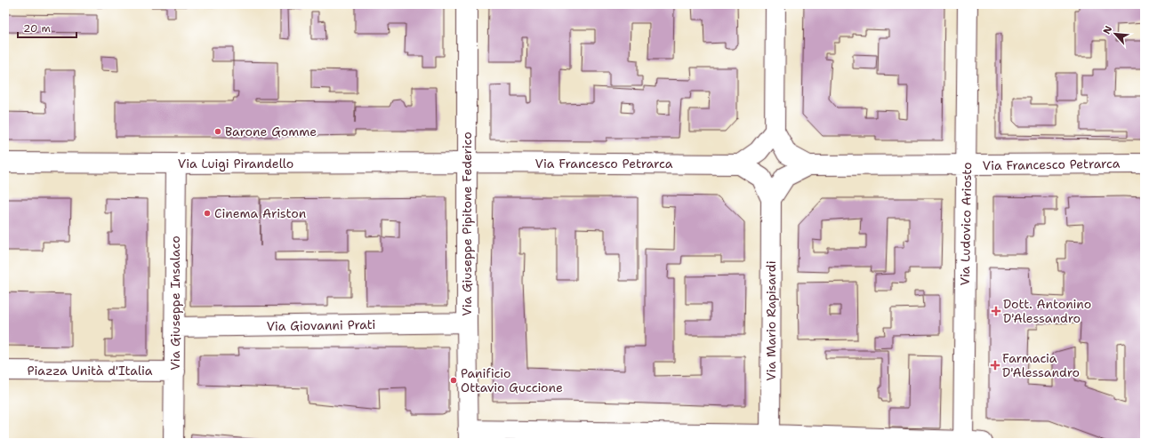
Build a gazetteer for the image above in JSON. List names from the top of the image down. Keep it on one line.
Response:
{"streets":{"street":["Via Luigi Pirandello","Via Francesco Petrarca","Via Giuseppe Pipitone Federico","Via Ludovico Ariosto","Via Giuseppe Insalaco","Via Mario Rapisardi","Via Giovanni Prati","Piazza Unità d'Italia"]},"crossings":[["Via Luigi Pirandello","Via Francesco Petrarca"],["Via Luigi Pirandello","Via Giuseppe Pipitone Federico"],["Via Luigi Pirandello","Via Giuseppe Insalaco"],["Via Francesco Petrarca","Via Giuseppe Pipitone Federico"],["Via Francesco Petrarca","Via Ludovico Ariosto"],["Via Giuseppe Pipitone Federico","Via Giovanni Prati"],["Via Giuseppe Insalaco","Via Giovanni Prati"],["Via Giuseppe Insalaco","Piazza Unità d'Italia"]],"places":{"other":["Barone Gomme","Cinema Ariston","Panificio Ottavio Guccione"],"health":["Dott. Antonino D'Alessandro","Farmacia D'Alessandro"]},"scale_bar":"20 m","north":"top left"}
